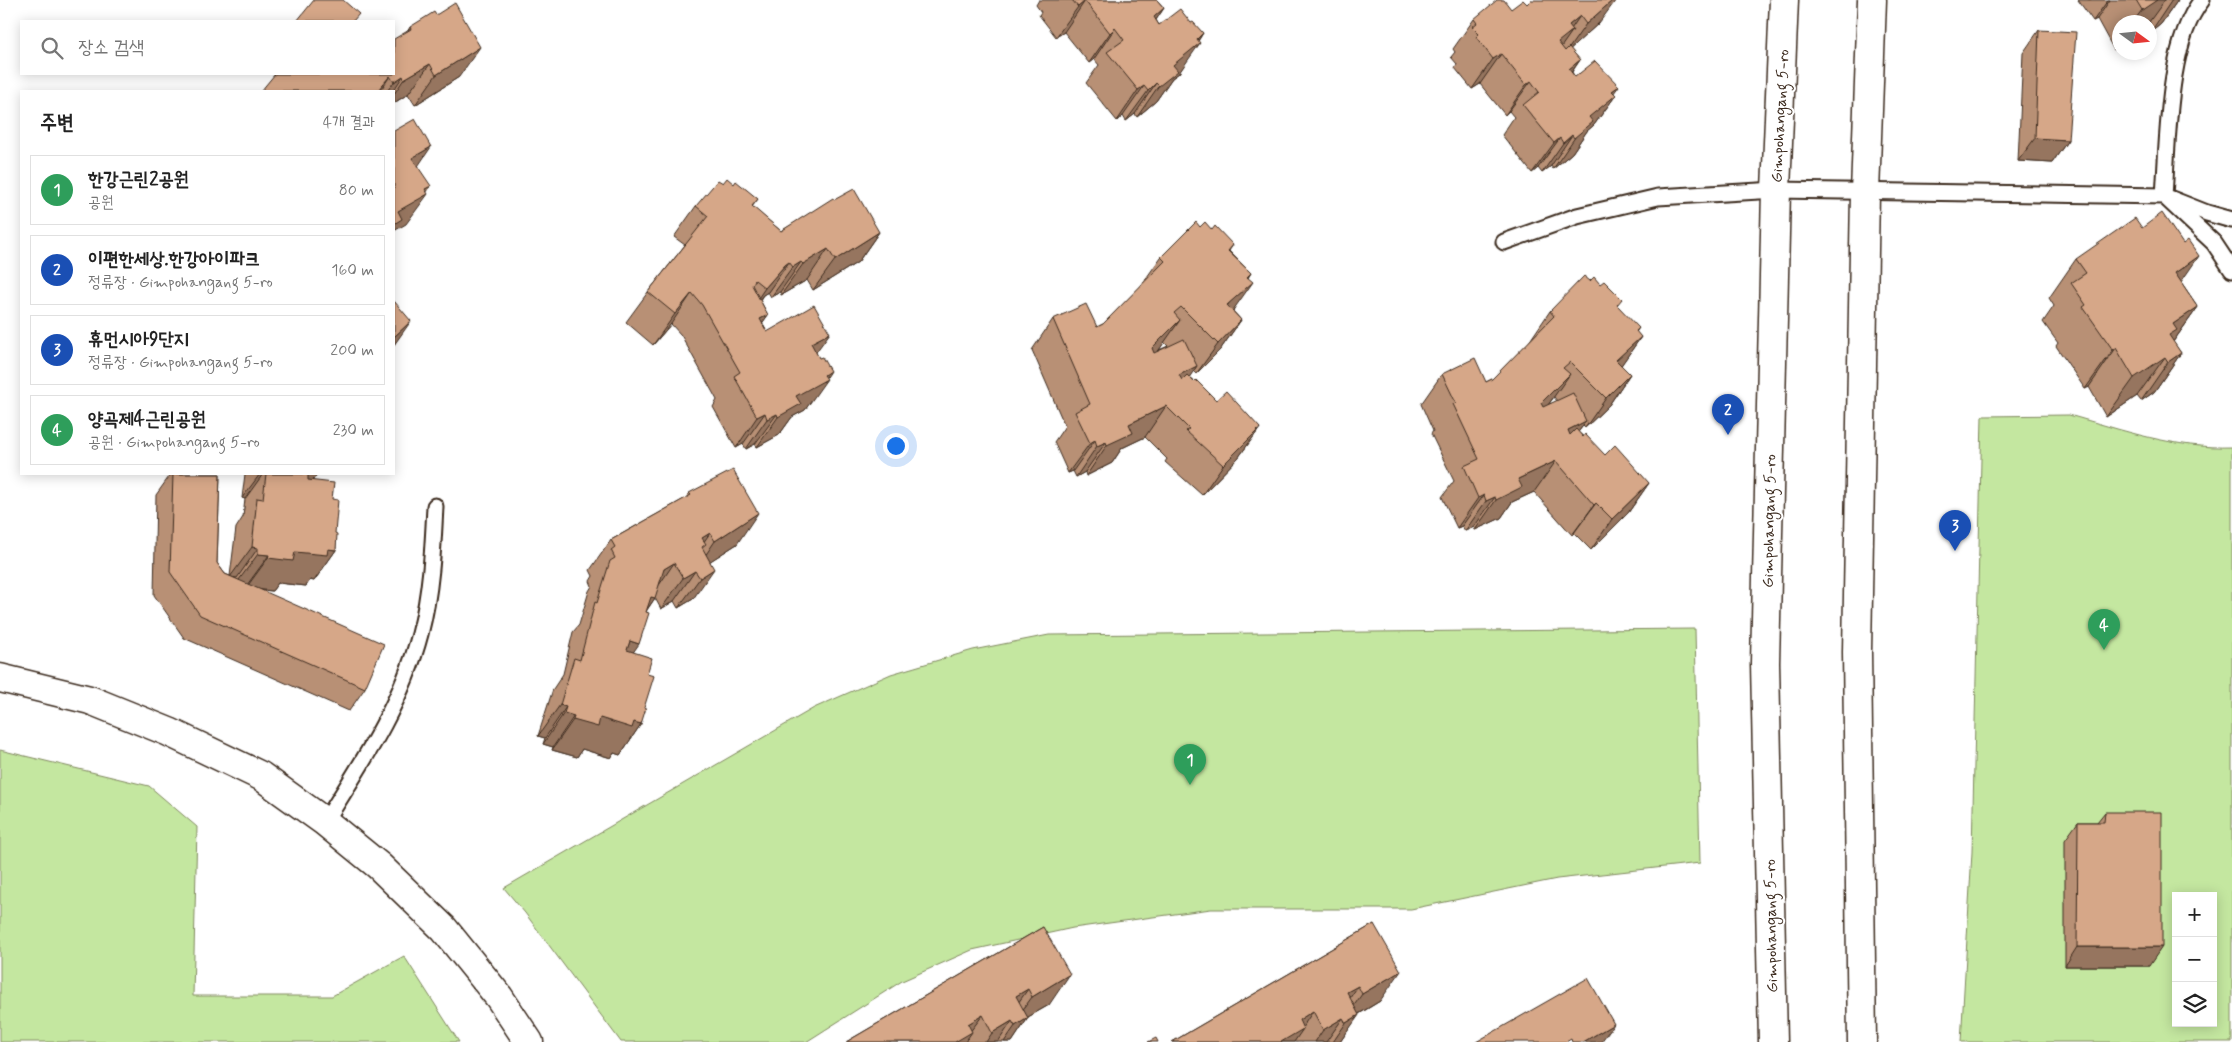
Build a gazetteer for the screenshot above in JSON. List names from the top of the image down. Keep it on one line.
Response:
{"streets":{"street":["Gimpohangang 5-ro"]},"north":"right","page":{"search":"장소 검색","heading":["주변","4개 결과"],"list":[{"mark":"1","name":"한강근린2공원","note":"공원","value":"80 m"},{"mark":"2","name":"이편한세상.한강아이파크","note":"정류장 · Gimpohangang 5-ro","value":"160 m"},{"mark":"3","name":"휴먼시아9단지","note":"정류장 · Gimpohangang 5-ro","value":"200 m"},{"mark":"4","name":"양곡제4근린공원","note":"공원 · Gimpohangang 5-ro","value":"230 m"}],"pins":["2","3","4","1"],"map_buttons":["+","−"]}}
